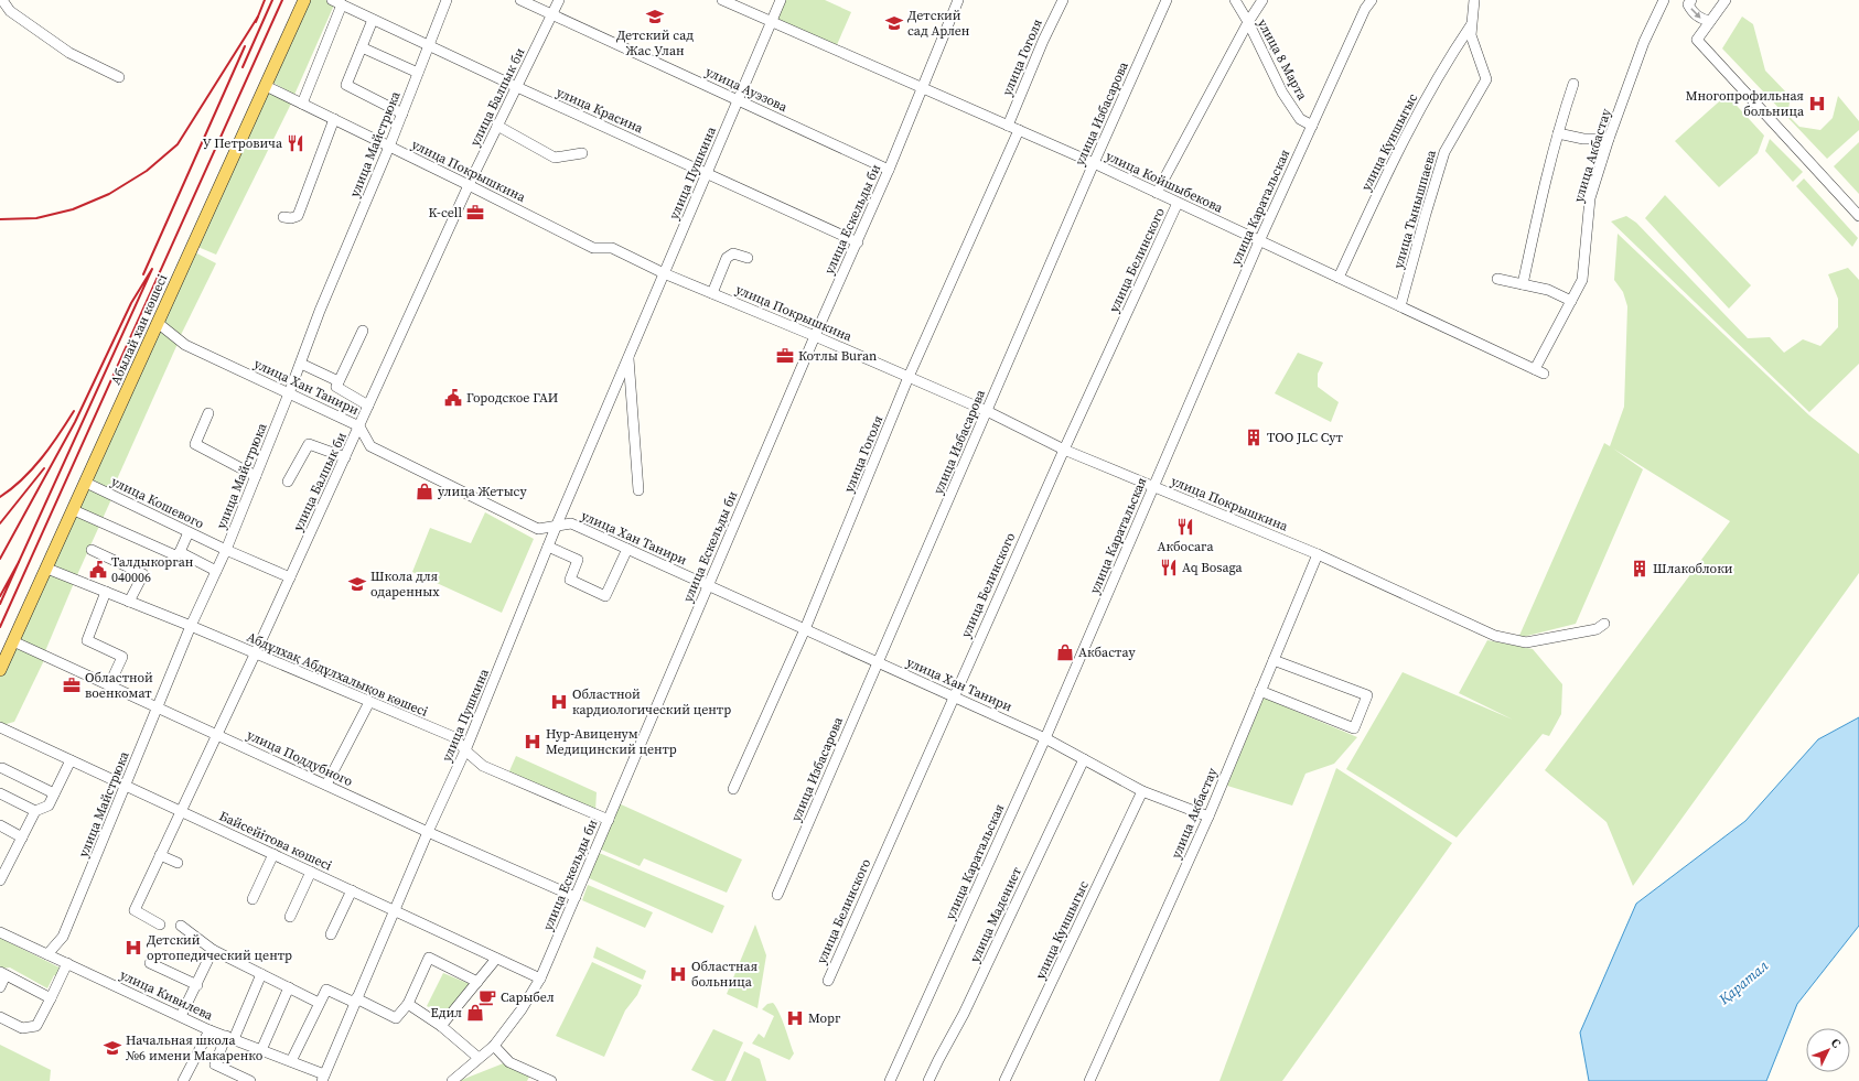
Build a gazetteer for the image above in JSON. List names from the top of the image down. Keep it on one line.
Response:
{"streets":{"main road":["Абылай хан көшесі"],"street":["улица Гоголя","улица 8 Марта","улица Ауэзова","улица Балпык би","улица Красина","улица Избасарова","улица Куншыгыс","улица Майстрюка","улица Акбастау","улица Покрышкина","улица Пушкина","улица Койшыбекова","улица Каратальская","улица Тынышпаева","улица Ескельды би","улица Белинского","улица Хан Танири","улица Кошевого","Абдұлхақ Абдұлхалықов көшесі","улица Поддубного","Байсейітова көшесі","улица Мадениет","улица Кивилева"]},"crossings":[["улица Гоголя","улица Покрышкина"],["улица Гоголя","улица Койшыбекова"],["улица Гоголя","улица Хан Танири"],["улица 8 Марта","улица Каратальская"],["улица 8 Марта","улица Белинского"],["улица Ауэзова","улица Балпык би"],["улица Ауэзова","улица Пушкина"],["улица Ауэзова","улица Ескельды би"],["улица Балпык би","улица Красина"],["улица Балпык би","улица Покрышкина"],["улица Балпык би","улица Хан Танири"],["улица Балпык би","улица Кошевого"],["улица Балпык би","Абдұлхақ Абдұлхалықов көшесі"],["улица Балпык би","улица Поддубного"],["улица Балпык би","Байсейітова көшесі"],["улица Красина","улица Майстрюка"],["улица Красина","улица Пушкина"],["улица Красина","улица Ескельды би"],["улица Избасарова","улица Покрышкина"],["улица Избасарова","улица Койшыбекова"],["улица Избасарова","улица Хан Танири"],["улица Куншыгыс","улица Койшыбекова"],["улица Куншыгыс","улица Тынышпаева"],["улица Куншыгыс","улица Хан Танири"],["улица Майстрюка","улица Покрышкина"],["улица Майстрюка","улица Хан Танири"],["улица Майстрюка","улица Кошевого"],["улица Майстрюка","Абдұлхақ Абдұлхалықов көшесі"],["улица Майстрюка","улица Поддубного"],["улица Майстрюка","Байсейітова көшесі"],["улица Майстрюка","улица Кивилева"],["улица Акбастау","улица Покрышкина"],["улица Акбастау","улица Койшыбекова"],["улица Акбастау","улица Хан Танири"],["улица Покрышкина","улица Пушкина"],["улица Покрышкина","улица Каратальская"],["улица Покрышкина","улица Ескельды би"],["улица Покрышкина","улица Белинского"],["улица Покрышкина","Абылай хан көшесі"],["улица Пушкина","улица Койшыбекова"],["улица Пушкина","улица Хан Танири"],["улица Пушкина","Абдұлхақ Абдұлхалықов көшесі"],["улица Пушкина","улица Поддубного"],["улица Пушкина","Байсейітова көшесі"],["улица Пушкина","улица Кивилева"],["улица Койшыбекова","улица Каратальская"],["улица Койшыбекова","улица Тынышпаева"],["улица Койшыбекова","улица Ескельды би"],["улица Койшыбекова","улица Белинского"],["улица Каратальская","улица Хан Танири"],["улица Ескельды би","улица Хан Танири"],["улица Ескельды би","Абдұлхақ Абдұлхалықов көшесі"],["улица Ескельды би","улица Поддубного"],["улица Ескельды би","Байсейітова көшесі"],["улица Белинского","улица Хан Танири"],["Абылай хан көшесі","улица Хан Танири"],["Абылай хан көшесі","улица Кошевого"],["Абылай хан көшесі","Абдұлхақ Абдұлхалықов көшесі"],["Абылай хан көшесі","улица Поддубного"],["улица Хан Танири","улица Мадениет"]],"water":["Қаратал"],"places":{"school or university":["Детский сад Жас Улан","Детский сад Арлен","Школа для одаренных","Начальная школа №6 имени Макаренко"],"hospital":["Многопрофильная больница","Областной кардиологический центр","Нур-Авиценум Медицинский центр","Детский ортопедический центр","Областная больница","Морг"],"restaurant":["У Петровича","Акбосага","Aq Bosaga"],"office":["K-cell","Котлы Buran","Областной военкомат"],"public building":["Городское ГАИ","Талдыкорган 040006"],"building":["ТОО JLC Сут","Шлакоблоки"],"shop":["улица Жетысу","Акбастау","Едил"],"cafe":["Сарыбел"]},"north":"top right"}
